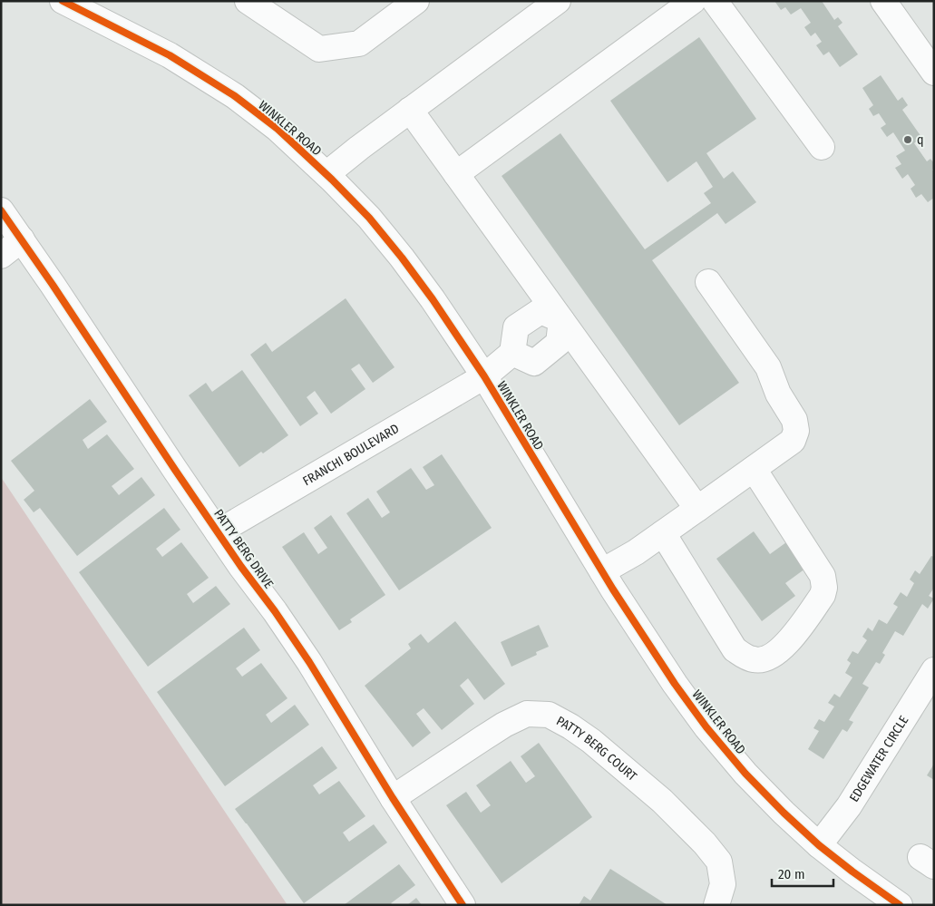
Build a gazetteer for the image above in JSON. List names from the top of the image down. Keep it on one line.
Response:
{"streets":{"street":["WINKLER ROAD","FRANCHI BOULEVARD","PATTY BERG DRIVE","PATTY BERG COURT","EDGEWATER CIRCLE"]},"crossings":[["WINKLER ROAD","FRANCHI BOULEVARD"],["WINKLER ROAD","EDGEWATER CIRCLE"],["FRANCHI BOULEVARD","PATTY BERG DRIVE"],["PATTY BERG DRIVE","PATTY BERG COURT"]],"places":["q"],"scale_bar":"20 m"}
